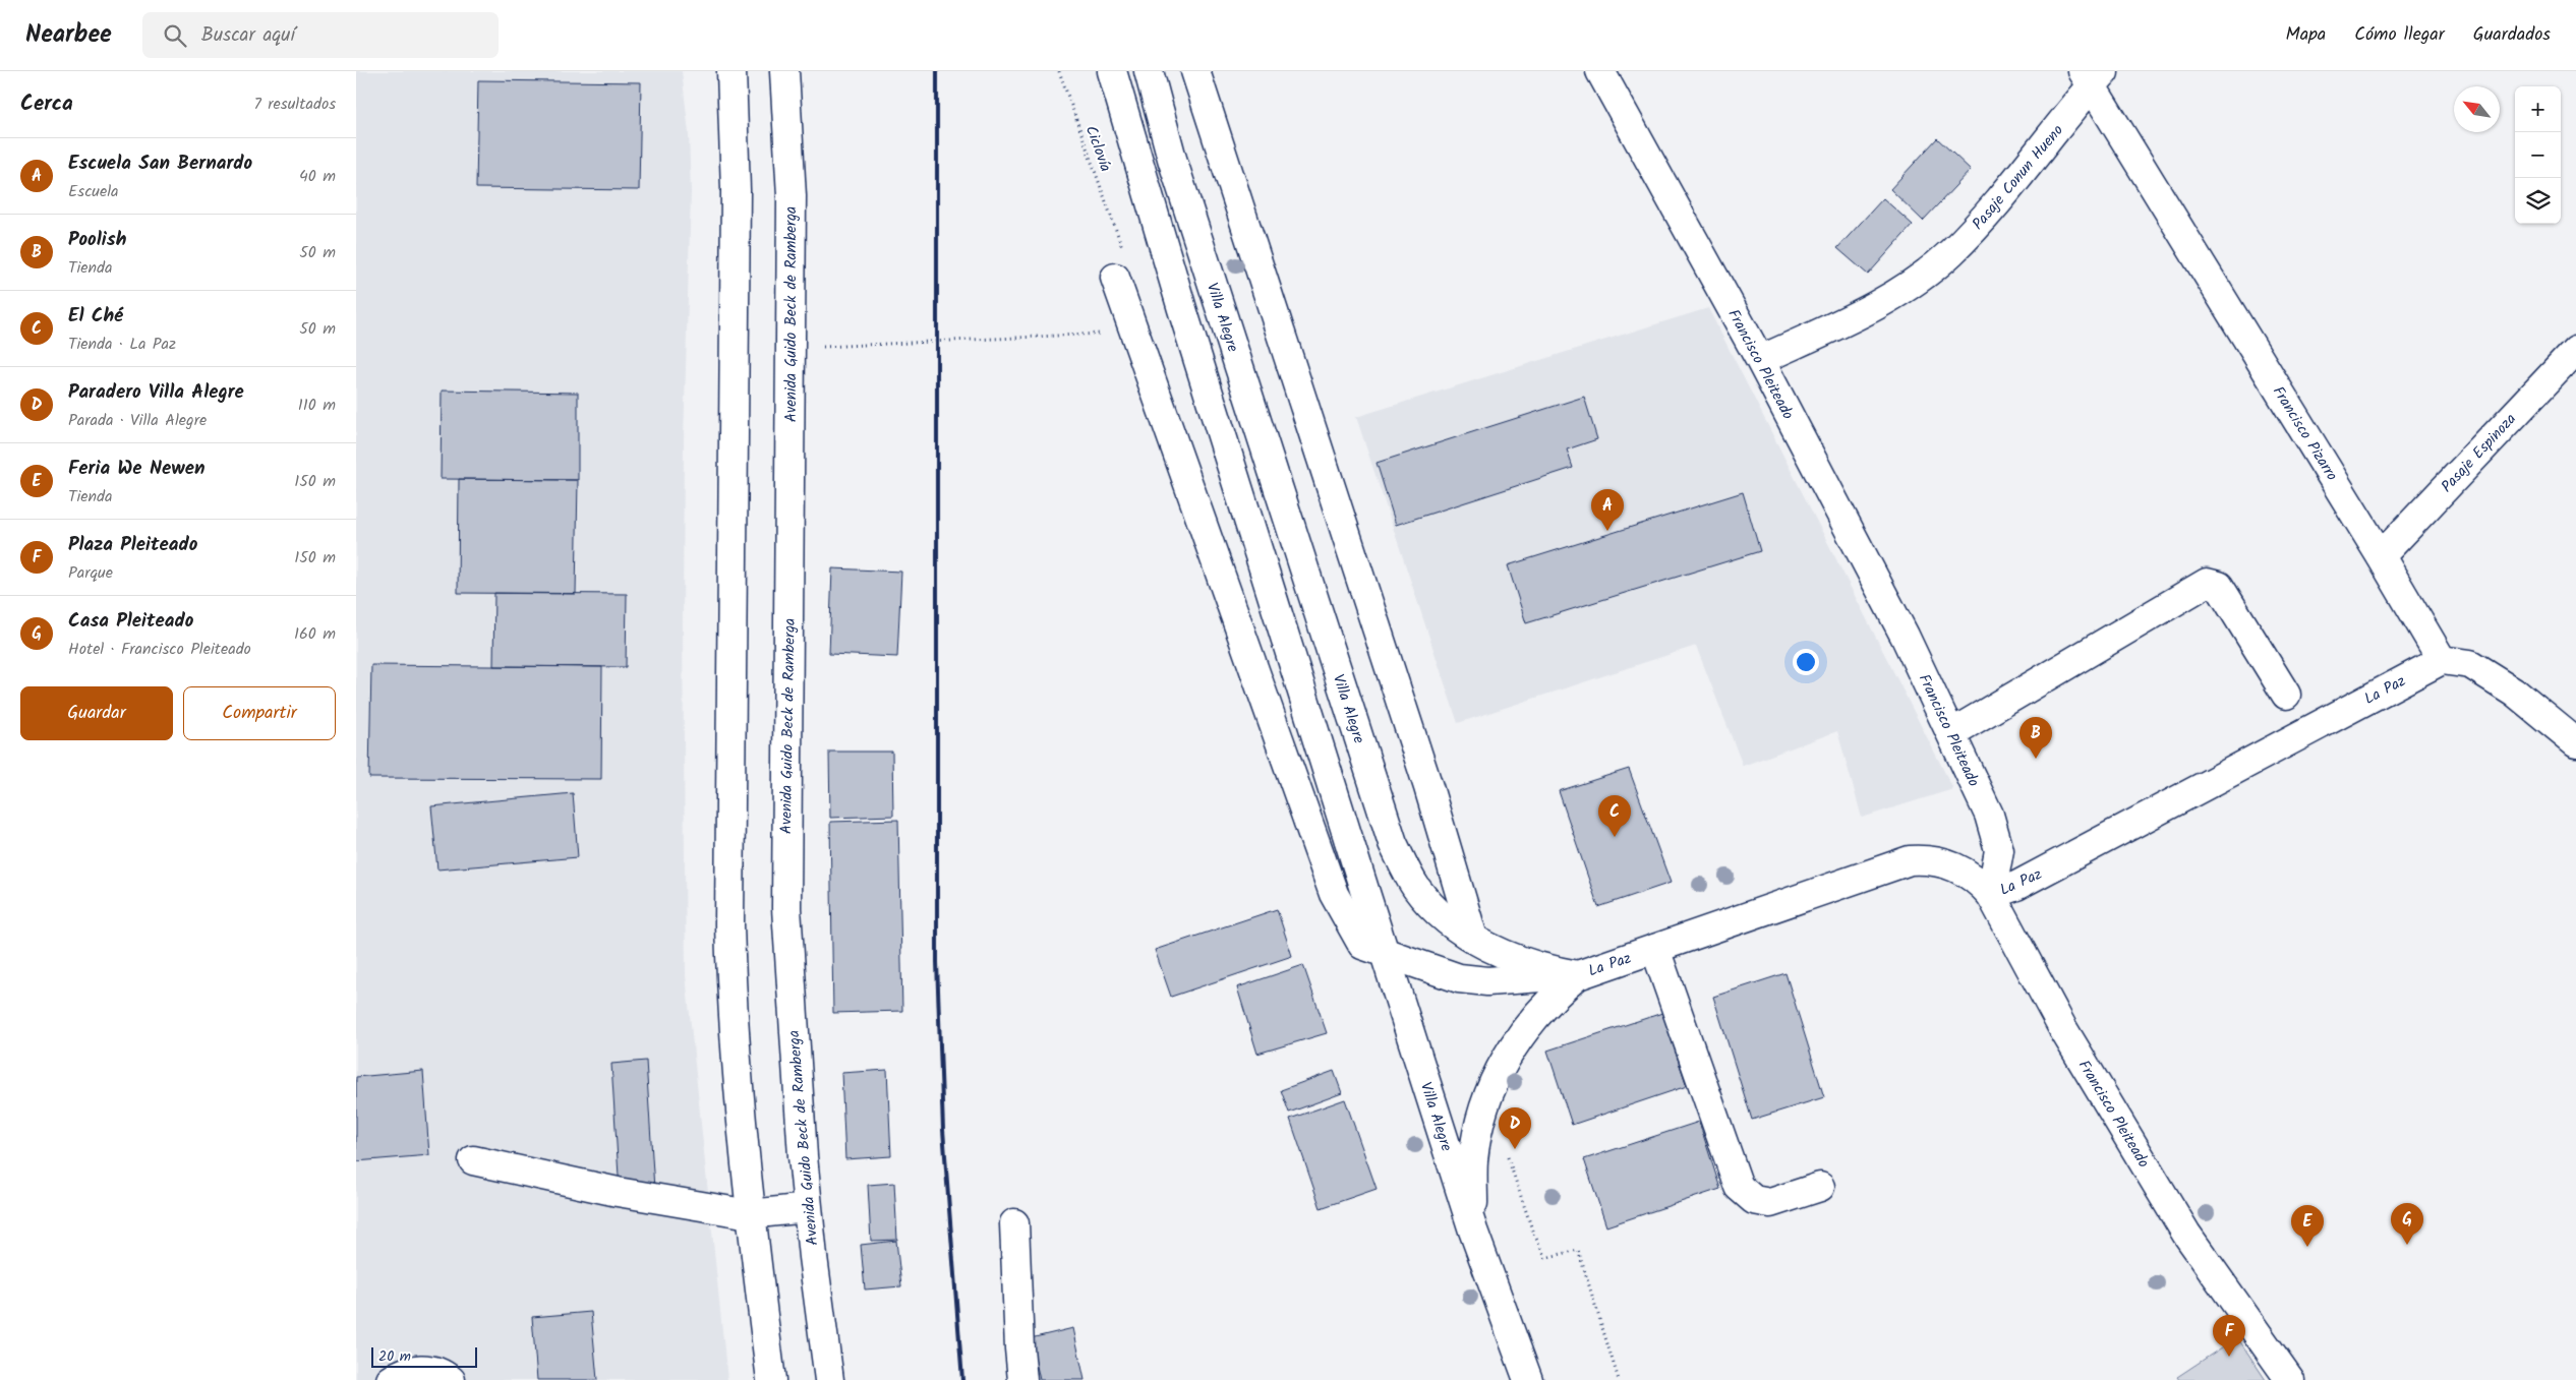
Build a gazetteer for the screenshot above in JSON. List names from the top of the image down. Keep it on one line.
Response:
{"streets":{"main road":["Pasaje Conun Hueno","Avenida Guido Beck de Ramberga","Villa Alegre","Francisco Pleiteado","Francisco Pizarro","Pasaje Espinoza","La Paz"],"path":["Ciclovía"]},"crossings":[["Pasaje Conun Hueno","Francisco Pleiteado"],["Pasaje Conun Hueno","Francisco Pizarro"],["Villa Alegre","La Paz"],["Francisco Pleiteado","La Paz"],["Francisco Pizarro","Pasaje Espinoza"],["Francisco Pizarro","La Paz"]],"scale_bar":"20 m","north":"top left","page":{"header":"Nearbee","search":"Buscar aquí","nav":["Mapa","Cómo llegar","Guardados"],"heading":["Cerca","7 resultados"],"map_buttons":["+","−"],"list":[{"mark":"A","name":"Escuela San Bernardo","note":"Escuela","value":"40 m"},{"mark":"B","name":"Poolish","note":"Tienda","value":"50 m"},{"mark":"C","name":"El Ché","note":"Tienda · La Paz","value":"50 m"},{"mark":"D","name":"Paradero Villa Alegre","note":"Parada · Villa Alegre","value":"110 m"},{"mark":"E","name":"Feria We Newen","note":"Tienda","value":"150 m"},{"mark":"F","name":"Plaza Pleiteado","note":"Parque","value":"150 m"},{"mark":"G","name":"Casa Pleiteado","note":"Hotel · Francisco Pleiteado","value":"160 m"}],"pins":["A","B","C","D","G","E","F"],"buttons":["Guardar","Compartir"],"scale":"20 m"}}
